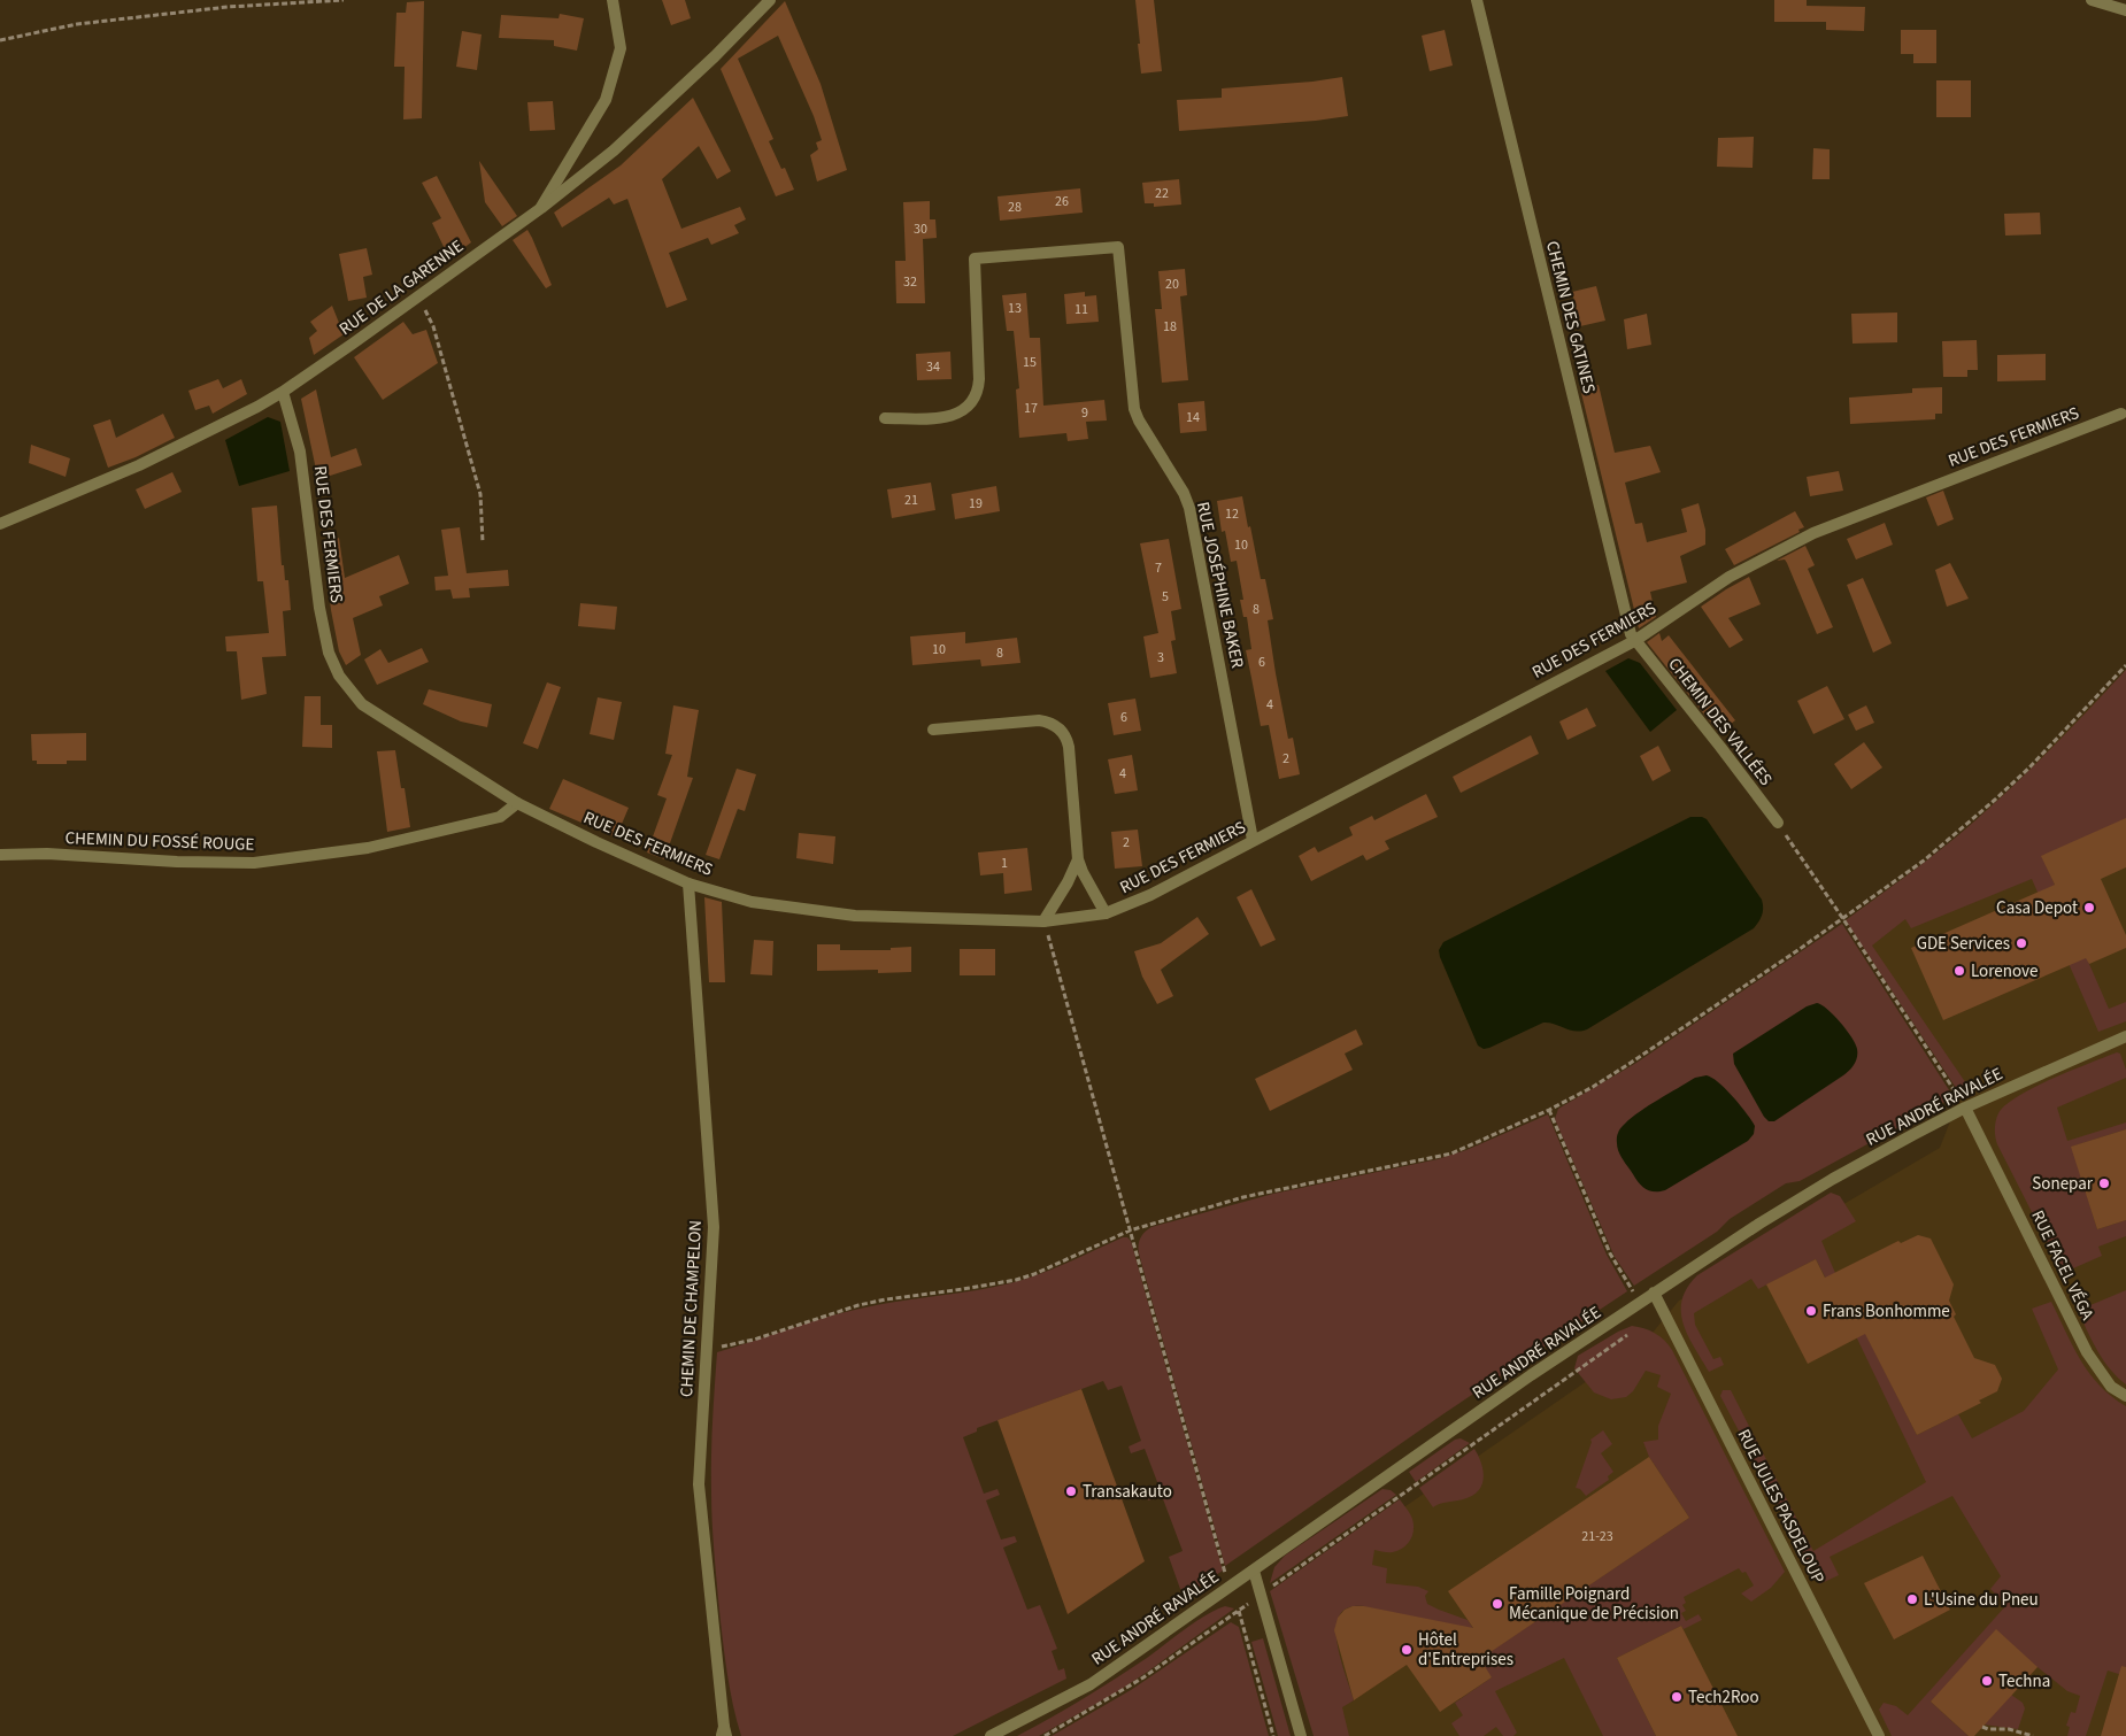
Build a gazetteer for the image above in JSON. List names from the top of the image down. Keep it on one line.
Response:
{"streets":{"street":["RUE DE LA GARENNE","CHEMIN DES GATINES","RUE DES FERMIERS","RUE JOSÉPHINE BAKER","CHEMIN DES VALLÉES","CHEMIN DU FOSSÉ ROUGE","RUE ANDRÉ RAVALÉE","RUE FACEL VÉGA","CHEMIN DE CHAMPELON","RUE JULES PASDELOUP"]},"crossings":[["RUE DE LA GARENNE","RUE DES FERMIERS"],["CHEMIN DES GATINES","RUE DES FERMIERS"],["CHEMIN DES GATINES","CHEMIN DES VALLÉES"],["RUE DES FERMIERS","RUE JOSÉPHINE BAKER"],["RUE DES FERMIERS","CHEMIN DES VALLÉES"],["RUE DES FERMIERS","CHEMIN DU FOSSÉ ROUGE"],["RUE DES FERMIERS","CHEMIN DE CHAMPELON"],["RUE ANDRÉ RAVALÉE","RUE FACEL VÉGA"],["RUE ANDRÉ RAVALÉE","RUE JULES PASDELOUP"]],"places":["Casa Depot","GDE Services","Lorenove","Sonepar","Frans Bonhomme","Transakauto","L'Usine du Pneu","Famille Poignard Mécanique de Précision","Hôtel d'Entreprises","Techna","Tech2Roo"],"house_numbers":["22","26","28","30","32","20","13","11","18","15","34","17","9","14","21","19","12","10","7","5","8","10","8","3","6","4","6","2","4","2","1","21-23"]}
